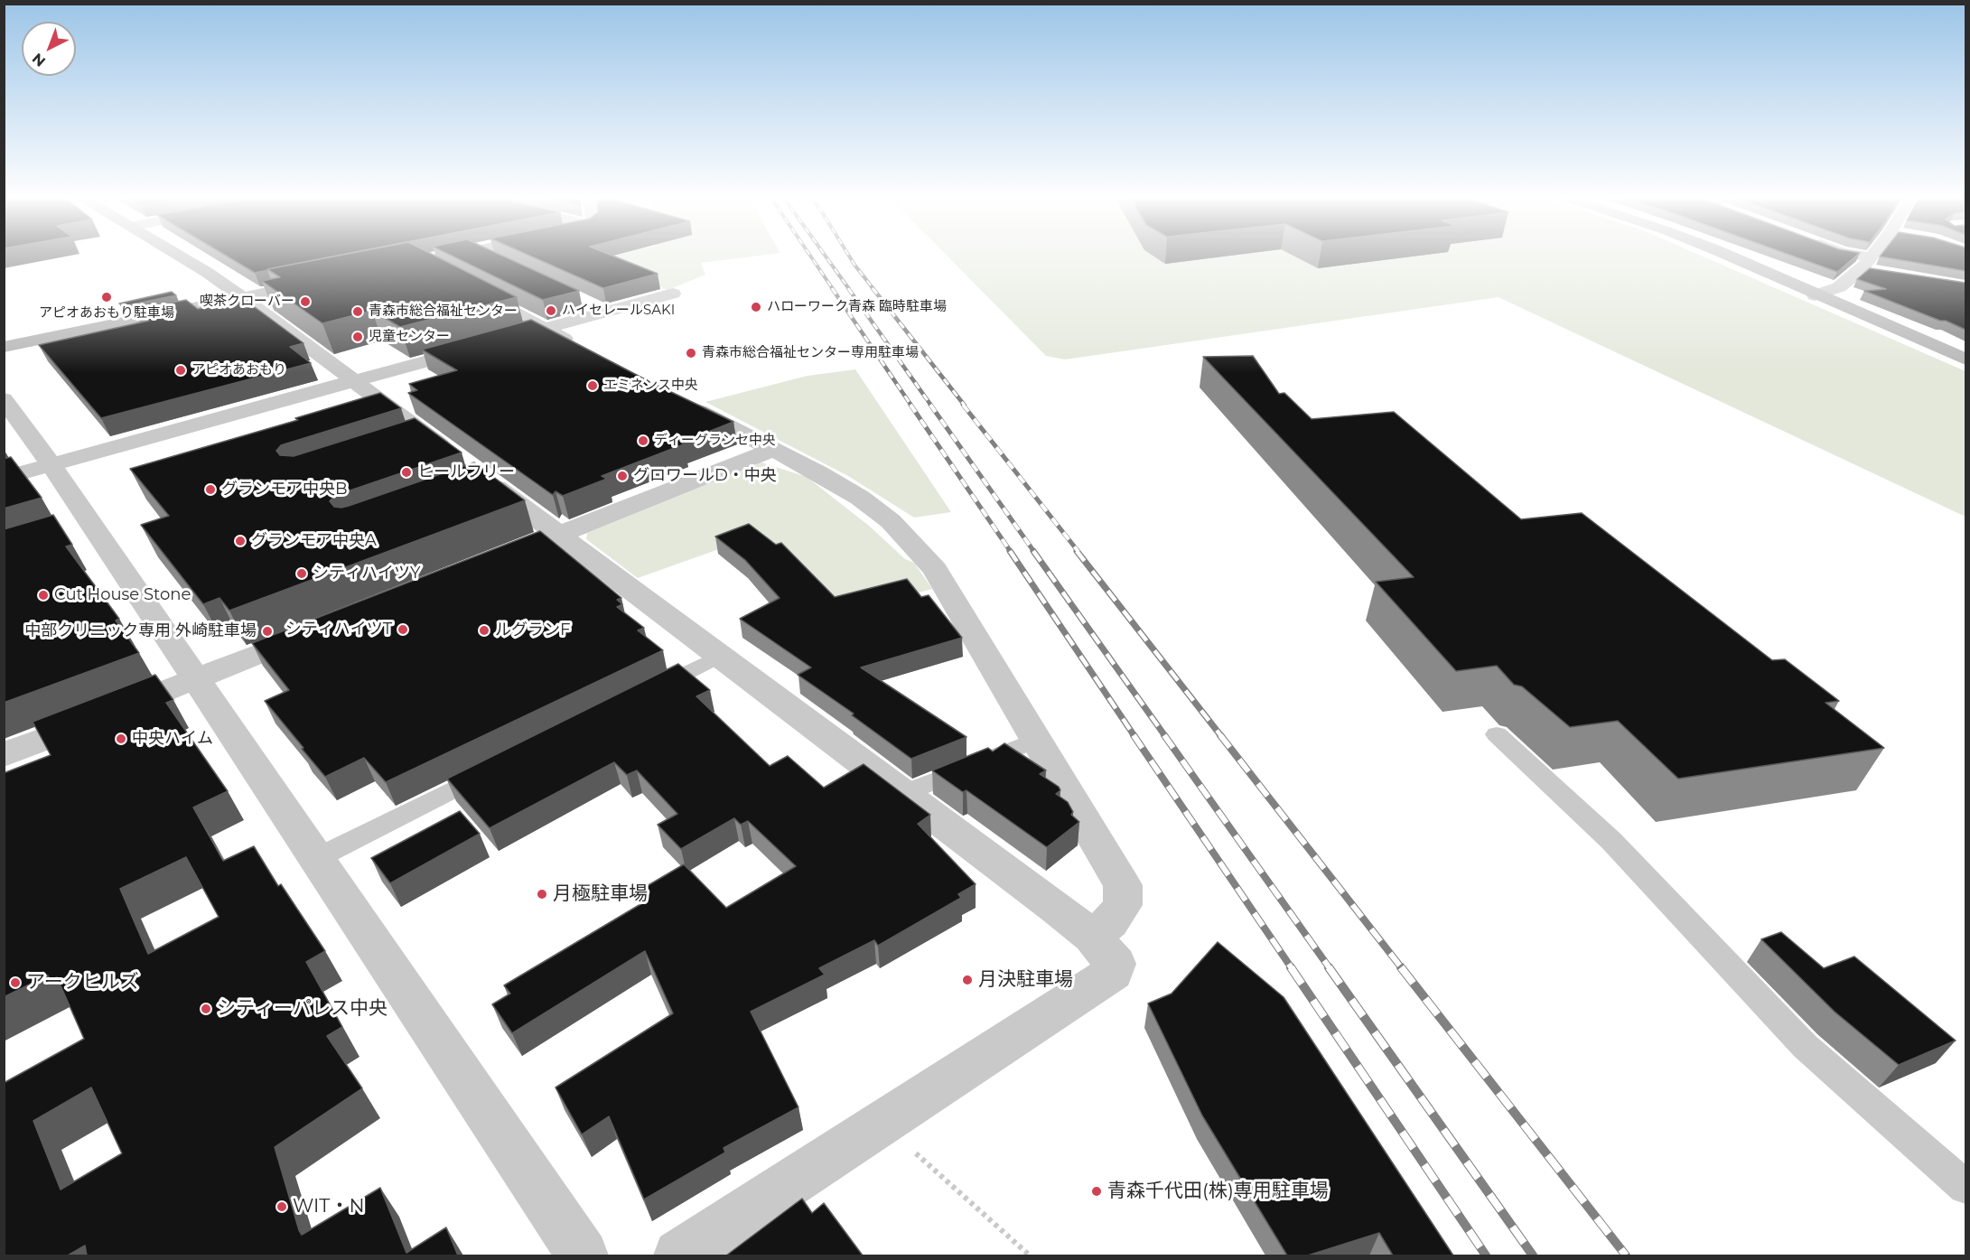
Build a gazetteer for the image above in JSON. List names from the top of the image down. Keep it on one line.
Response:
{"places":["アピオあおもり駐車場","喫茶クローバー","ハローワーク青森 臨時駐車場","ハイセレールSAKI","青森市総合福祉センター","児童センター","青森市総合福祉センター専用駐車場","アピオあおもり","エミネンス中央","ディーグランセ中央","ヒールフリー","グロワールD・中央","グランモア中央B","グランモア中央A","シティハイツY","Cut House Stone","シティハイツT","ルグランF","中部クリニック専用 外崎駐車場","中央ハイム","月極駐車場","月決駐車場","アークヒルズ","シティーパレス中央","青森千代田(株)専用駐車場","WIT・N"],"north":"bottom left"}
